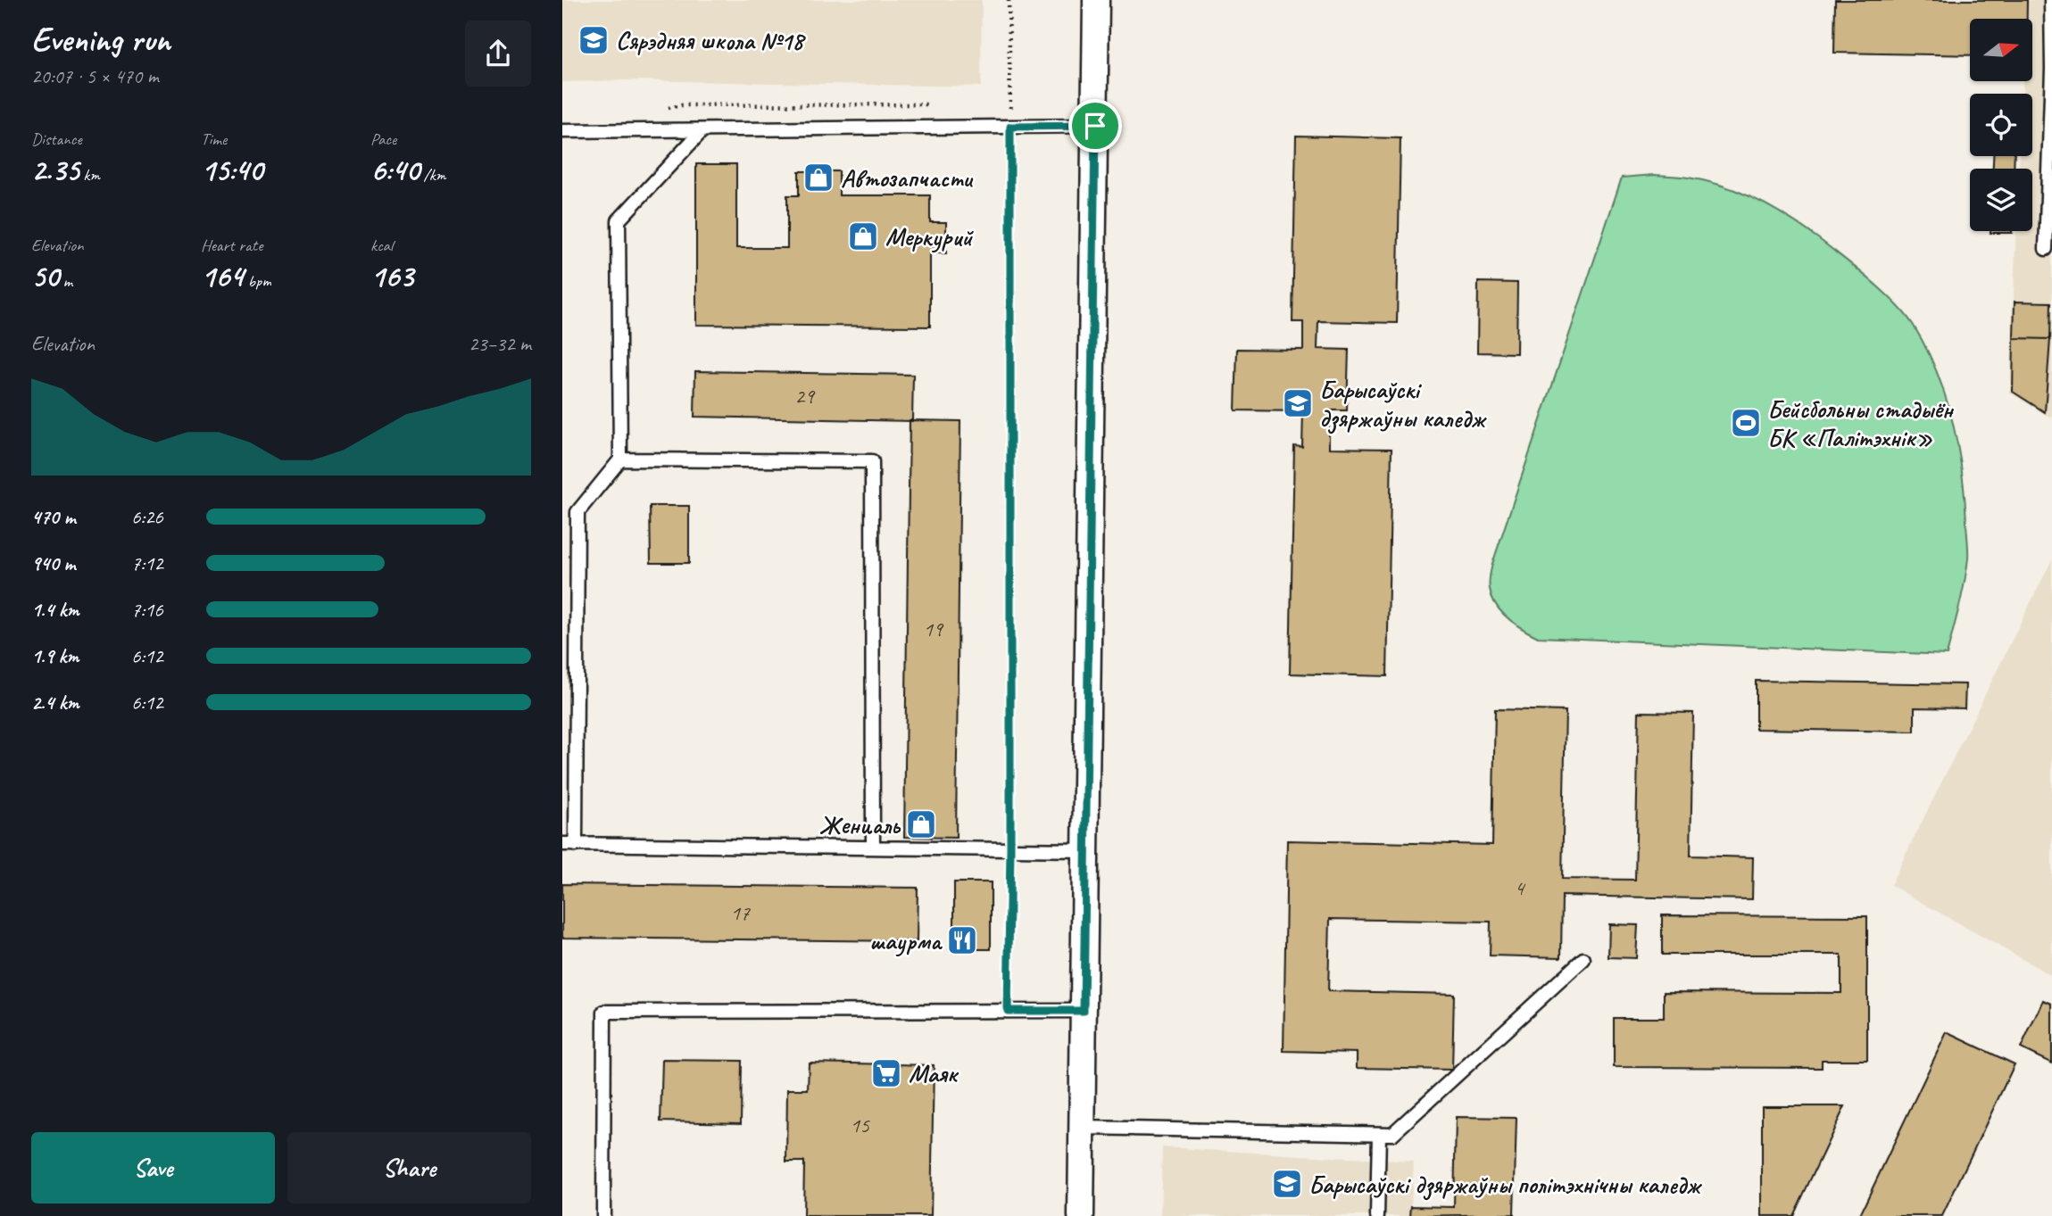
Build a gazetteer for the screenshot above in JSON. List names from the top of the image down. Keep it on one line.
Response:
{"places":{"school or university":["Сярэдняя школа №18","Барысаўскі дзяржаўны каледж","Барысаўскі дзяржаўны політэхнічны каледж"],"shop":["Автозапчасти","Меркурий","Жениаль"],"sports":["Бейсбольны стадыён БК «Палітэхнік»"],"restaurant":["шаурма"],"supermarket":["Маяк"]},"house_numbers":["29","19","4","17","15"],"north":"right","page":{"heading":["Evening run","20:07 · 5 × 470 m"],"stats":[["Distance","2.35 km"],["Time","15:40"],["Pace","6:40 /km"],["Elevation","50 m"],["Heart rate","164 bpm"],["kcal","163"]],"chart":["Elevation","23–32 m"],"list":[{"name":"470 m","note":"6:26"},{"name":"940 m","note":"7:12"},{"name":"1.4 km","note":"7:16"},{"name":"1.9 km","note":"6:12"},{"name":"2.4 km","note":"6:12"}],"buttons":["Save","Share"]}}
